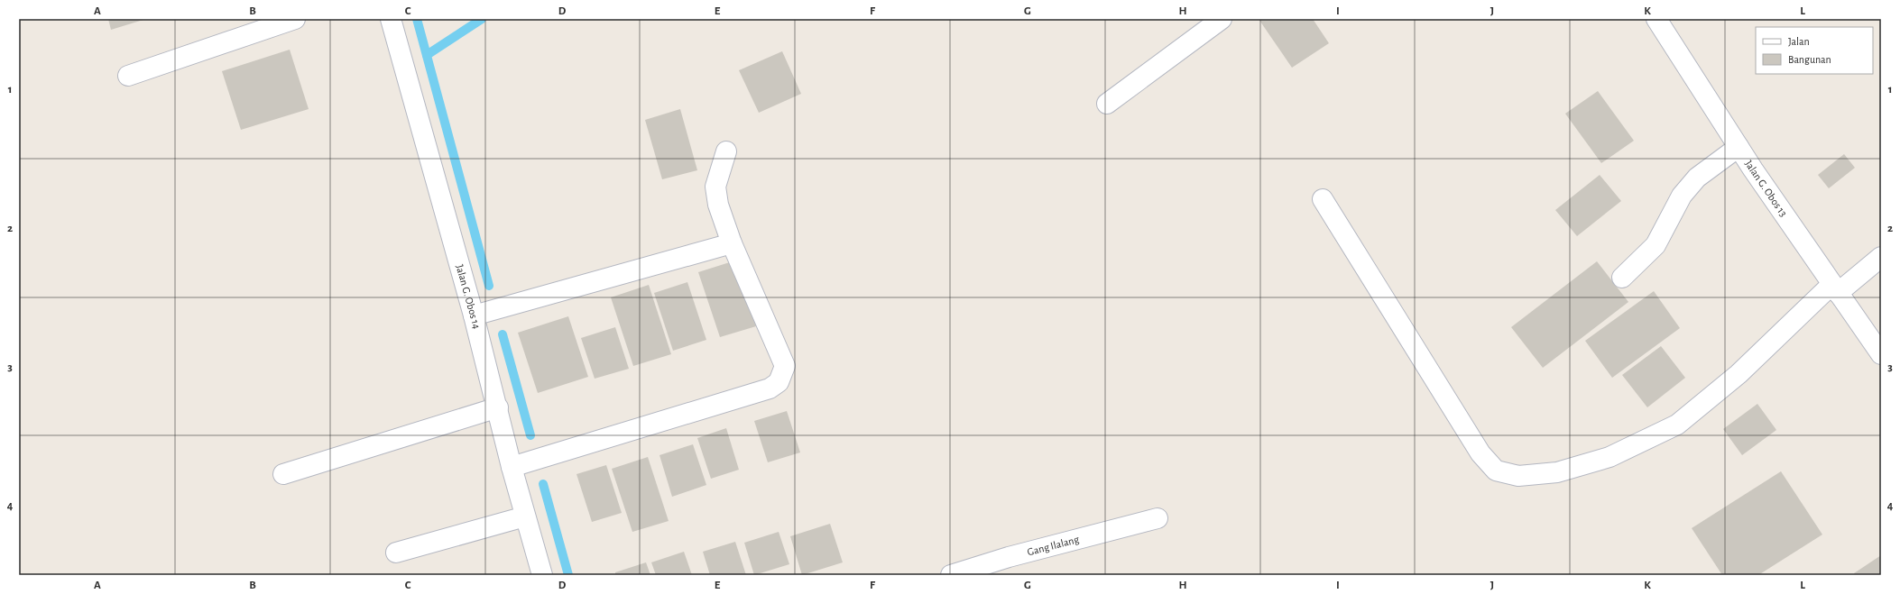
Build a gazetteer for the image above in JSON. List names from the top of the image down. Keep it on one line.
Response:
{"streets":{"street":["Jalan G. Obos 13","Jalan G. Obos 14","Gang Ilalang"]},"legend":["Jalan","Bangunan"],"grid":{"columns":["A","B","C","D","E","F","G","H","I","J","K","L"],"rows":["1","2","3","4"]}}
